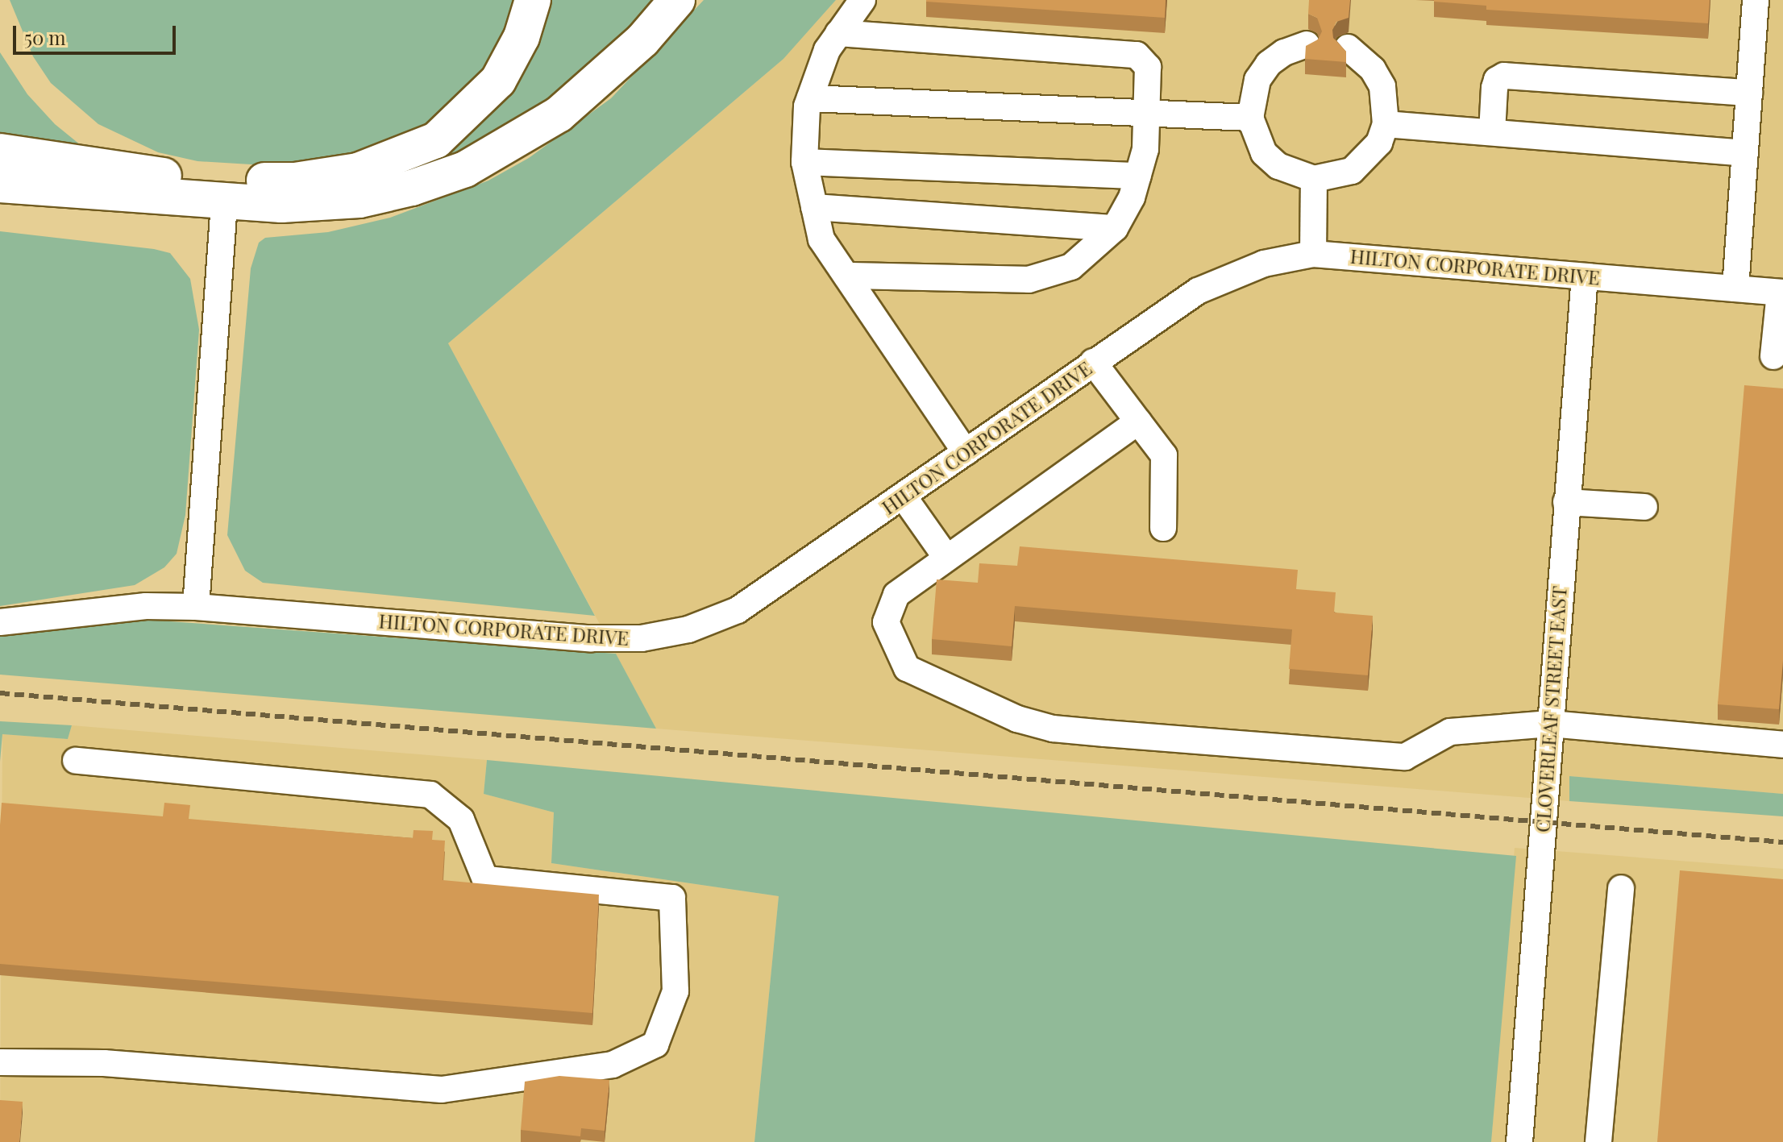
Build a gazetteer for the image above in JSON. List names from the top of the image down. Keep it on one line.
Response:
{"streets":{"street":["HILTON CORPORATE DRIVE","CLOVERLEAF STREET EAST"]},"crossings":[["HILTON CORPORATE DRIVE","CLOVERLEAF STREET EAST"]],"scale_bar":"50 m"}
